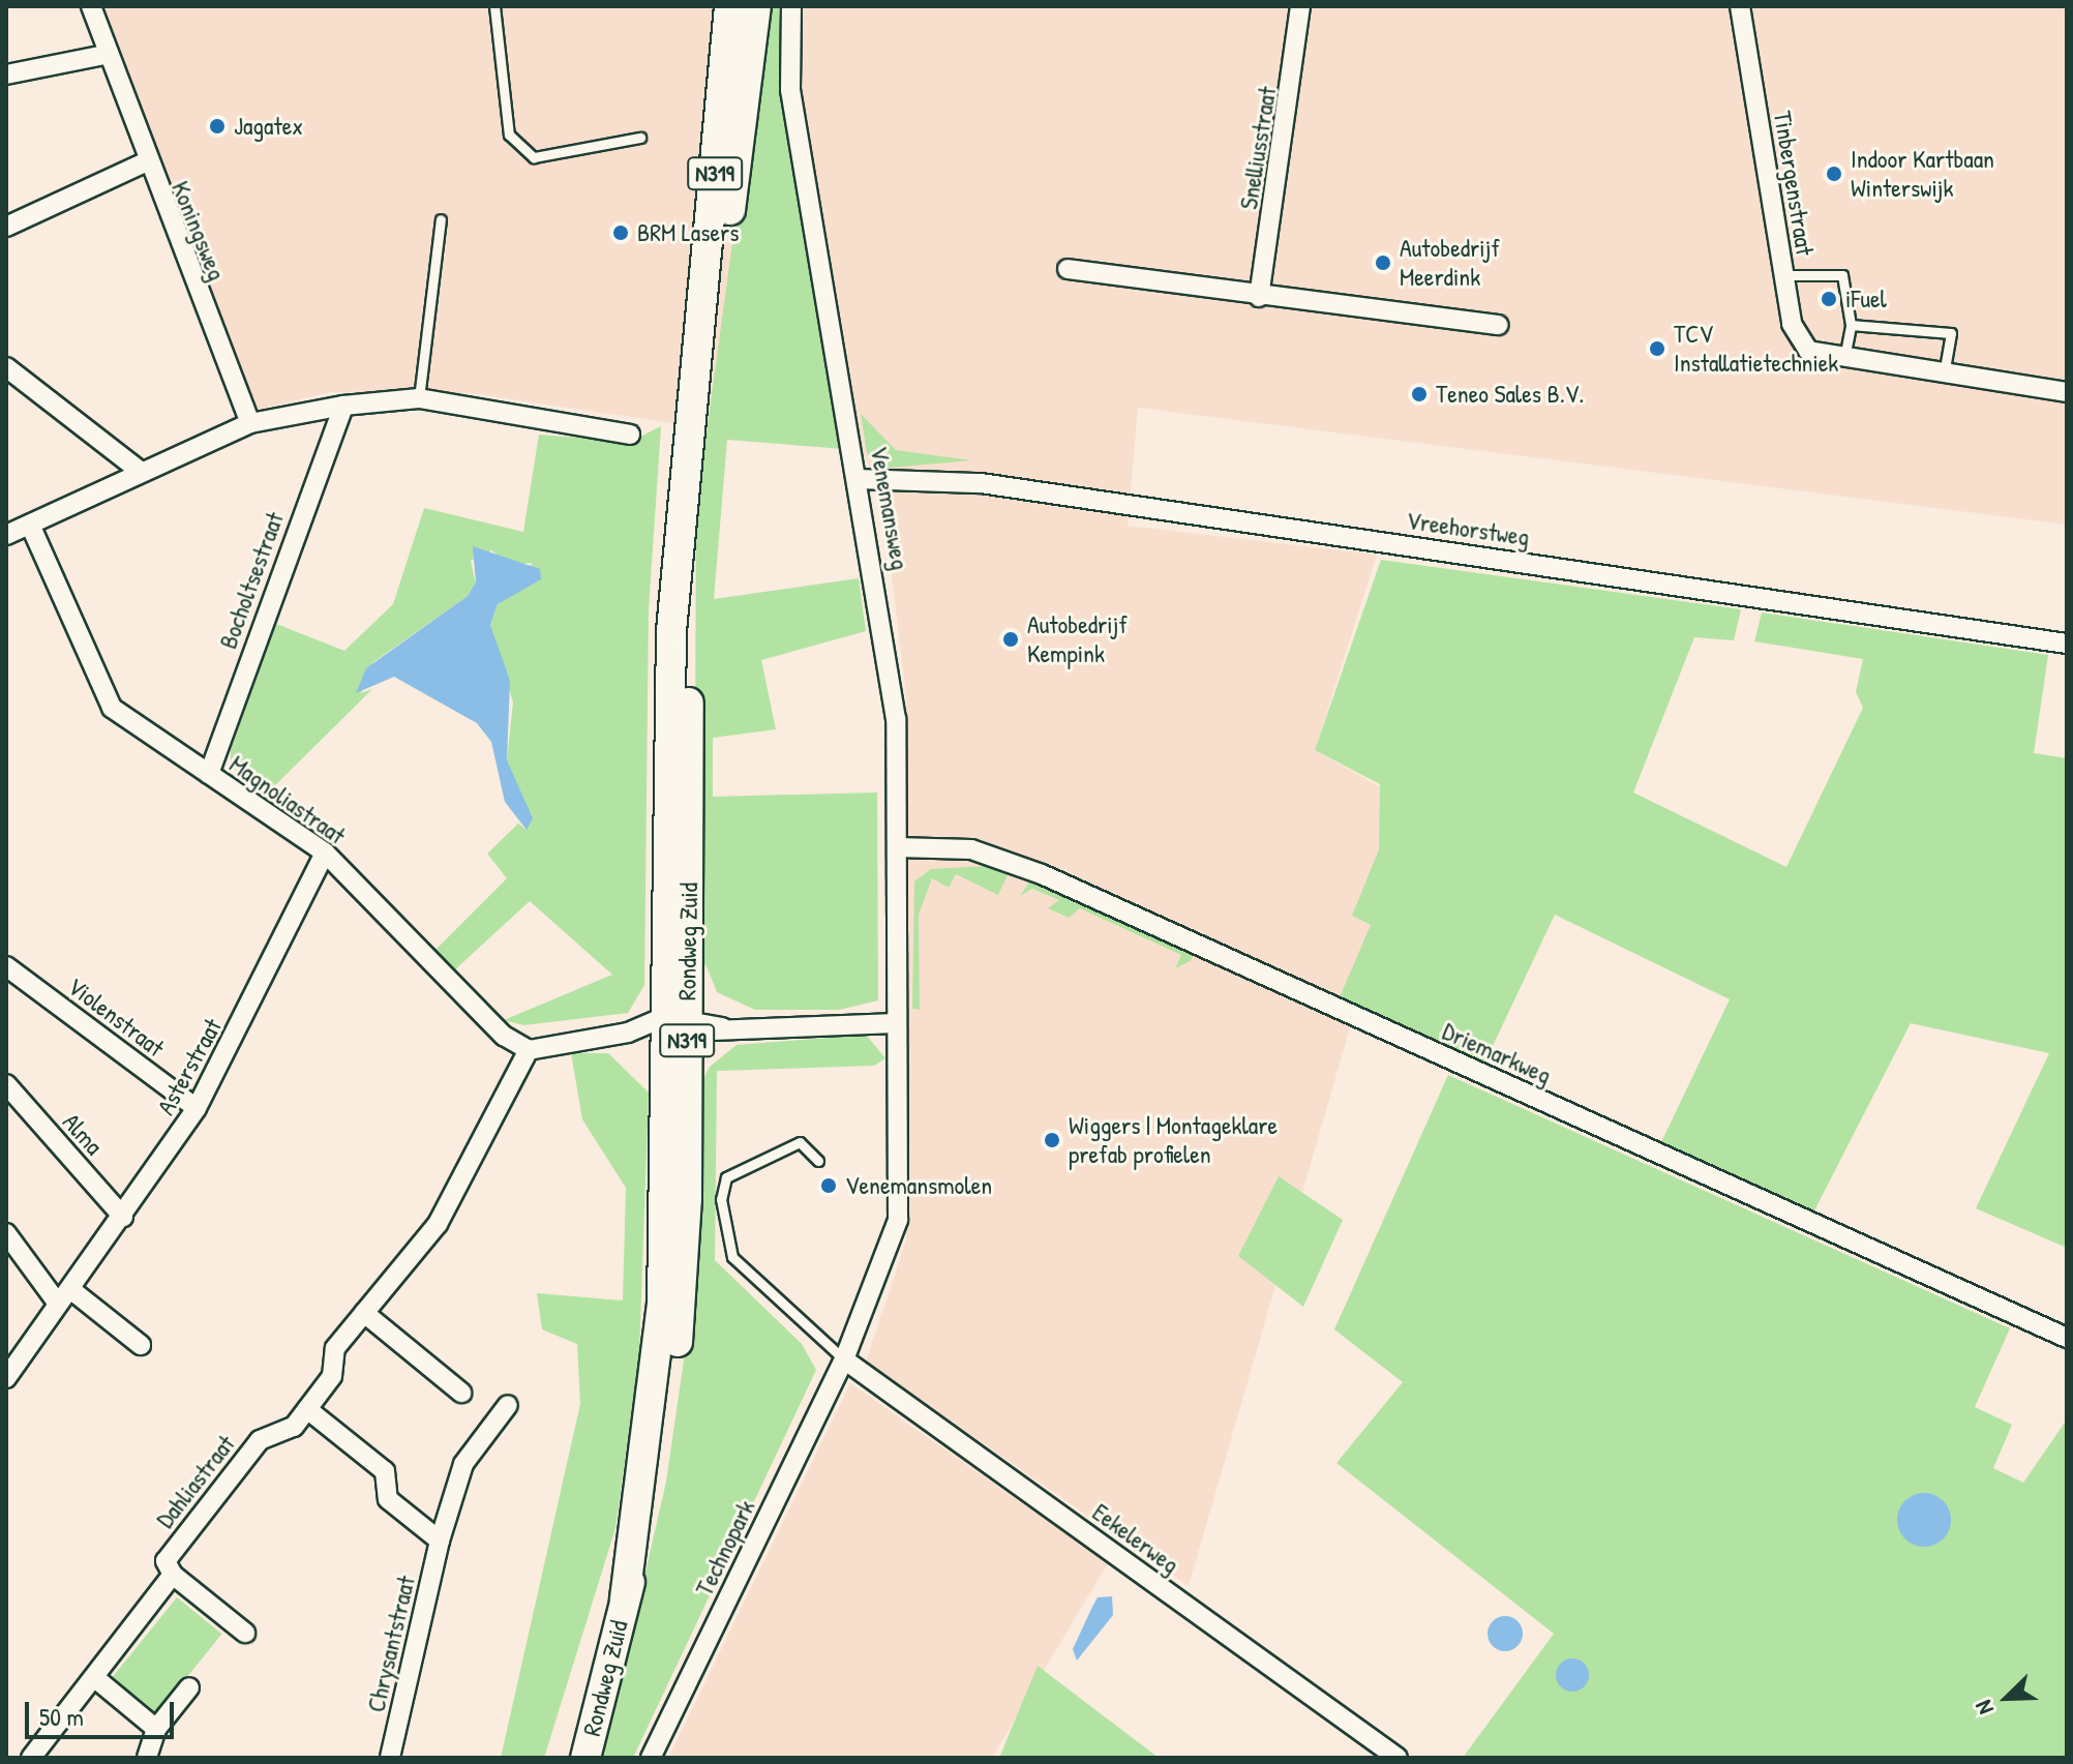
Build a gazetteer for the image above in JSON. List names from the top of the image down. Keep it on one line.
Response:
{"streets":{"main road":["N319","Rondweg Zuid"],"street":["Snelliusstraat","Tinbergenstraat","Koningsweg","Venemansweg","Vreehorstweg","Bocholtsestraat","Magnoliastraat","Violenstraat","Driemarkweg","Asterstraat","Alma","Dahliastraat","Eekelerweg","Technopark","Chrysantstraat"]},"crossings":[["Venemansweg","Vreehorstweg"],["Venemansweg","Driemarkweg"],["Venemansweg","Eekelerweg"],["Venemansweg","Technopark"],["Bocholtsestraat","Magnoliastraat"],["Magnoliastraat","Asterstraat"],["Magnoliastraat","Dahliastraat"],["Violenstraat","Asterstraat"],["Asterstraat","Alma"],["Eekelerweg","Technopark"]],"places":["Jagatex","Indoor Kartbaan Winterswijk","BRM Lasers","Autobedrijf Meerdink","iFuel","TCV Installatietechniek","Teneo Sales B.V.","Autobedrijf Kempink","Wiggers | Montageklare prefab profielen","Venemansmolen"],"scale_bar":"50 m","north":"bottom left"}
